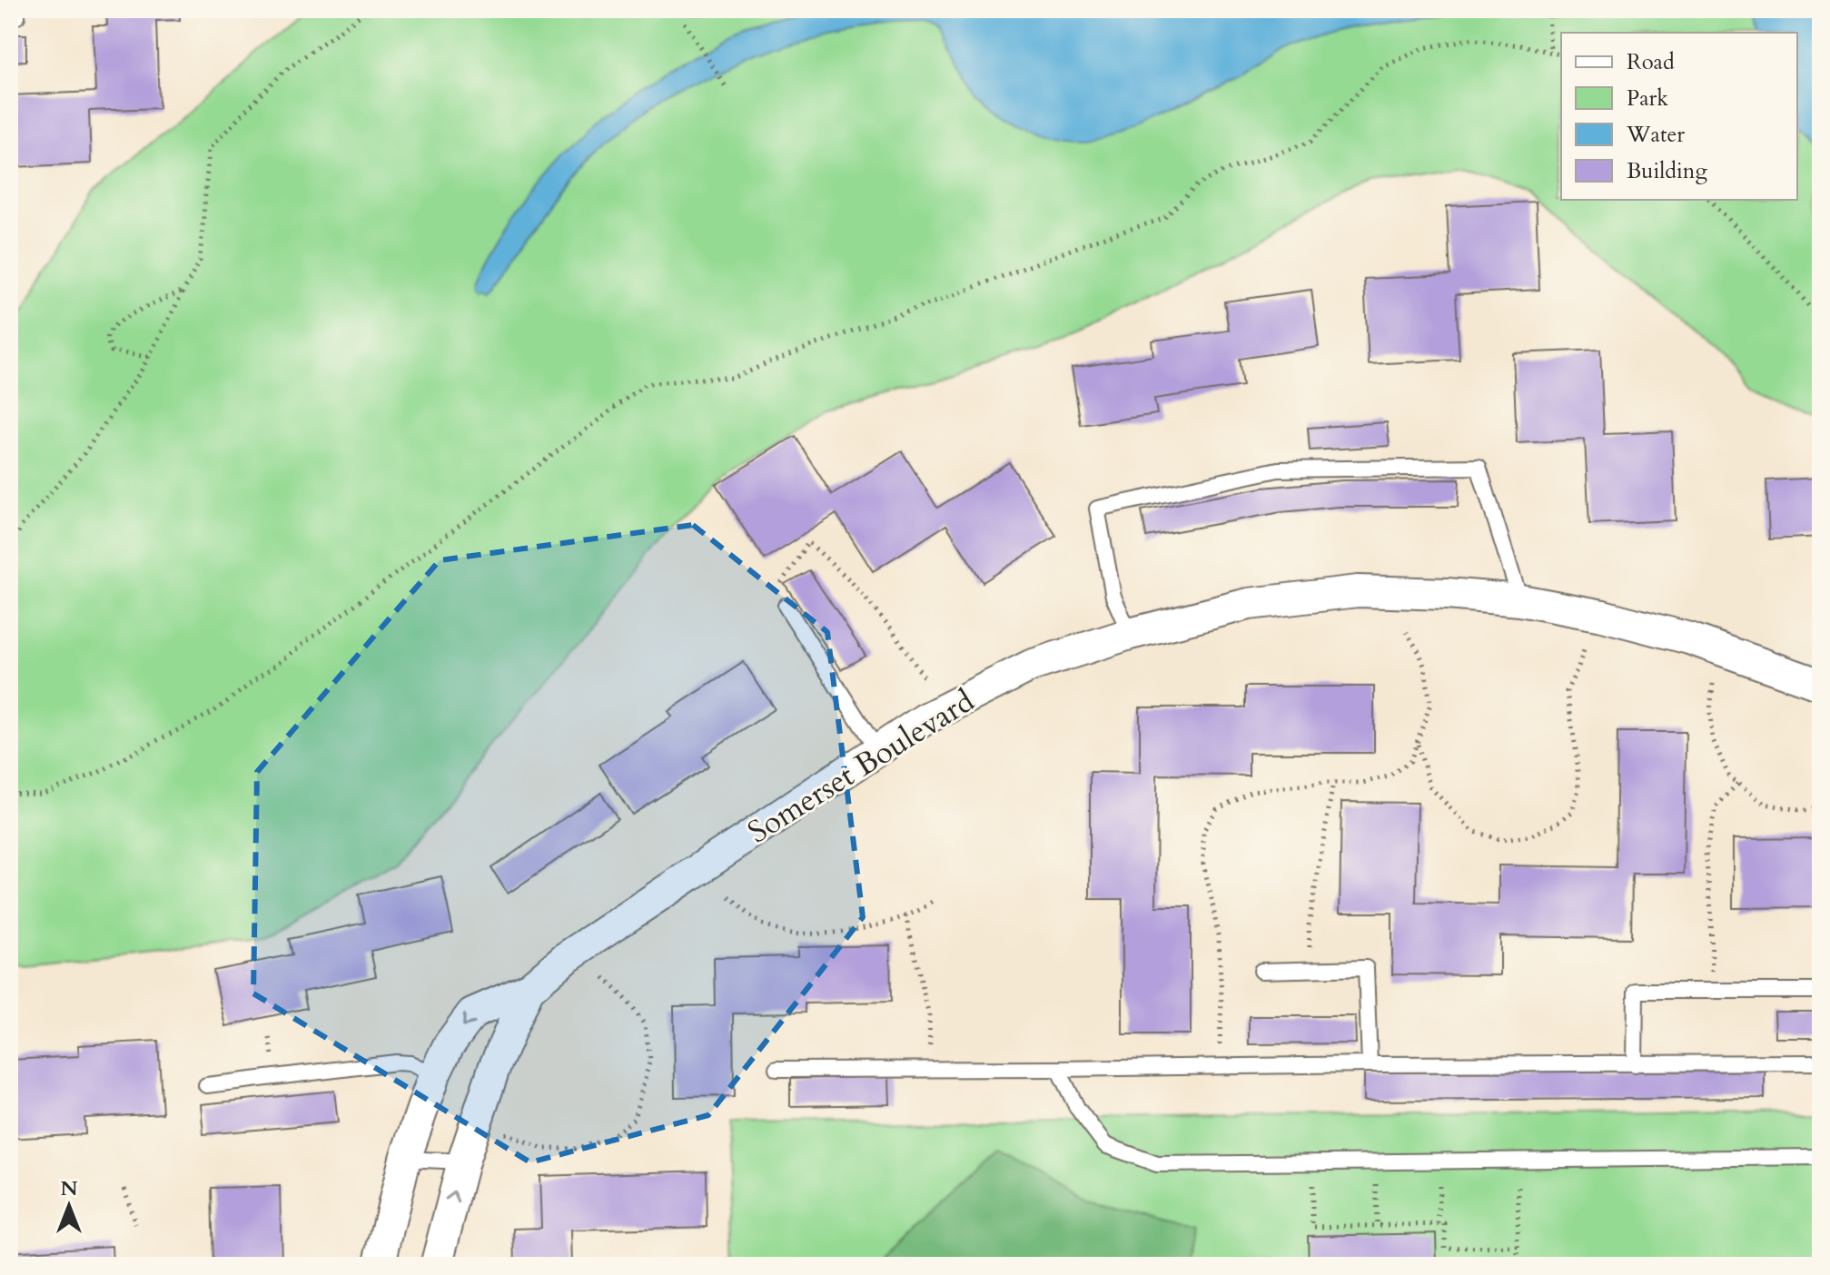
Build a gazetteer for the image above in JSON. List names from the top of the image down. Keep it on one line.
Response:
{"streets":{"street":["Somerset Boulevard"]},"legend":["Road","Park","Water","Building"],"north":"top"}
